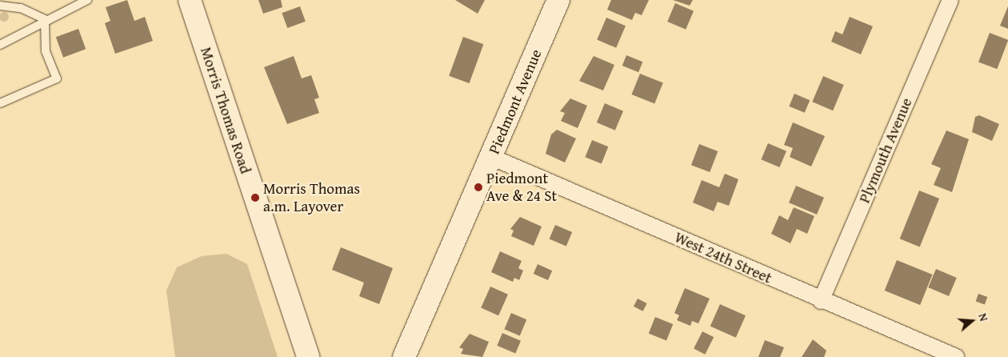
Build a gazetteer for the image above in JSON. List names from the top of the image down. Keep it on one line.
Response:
{"streets":{"main road":["Piedmont Avenue","Morris Thomas Road"],"street":["Plymouth Avenue","West 24th Street"]},"crossings":[["Piedmont Avenue","West 24th Street"],["Plymouth Avenue","West 24th Street"]],"places":["Piedmont Ave & 24 St","Morris Thomas a.m. Layover"],"north":"right"}
